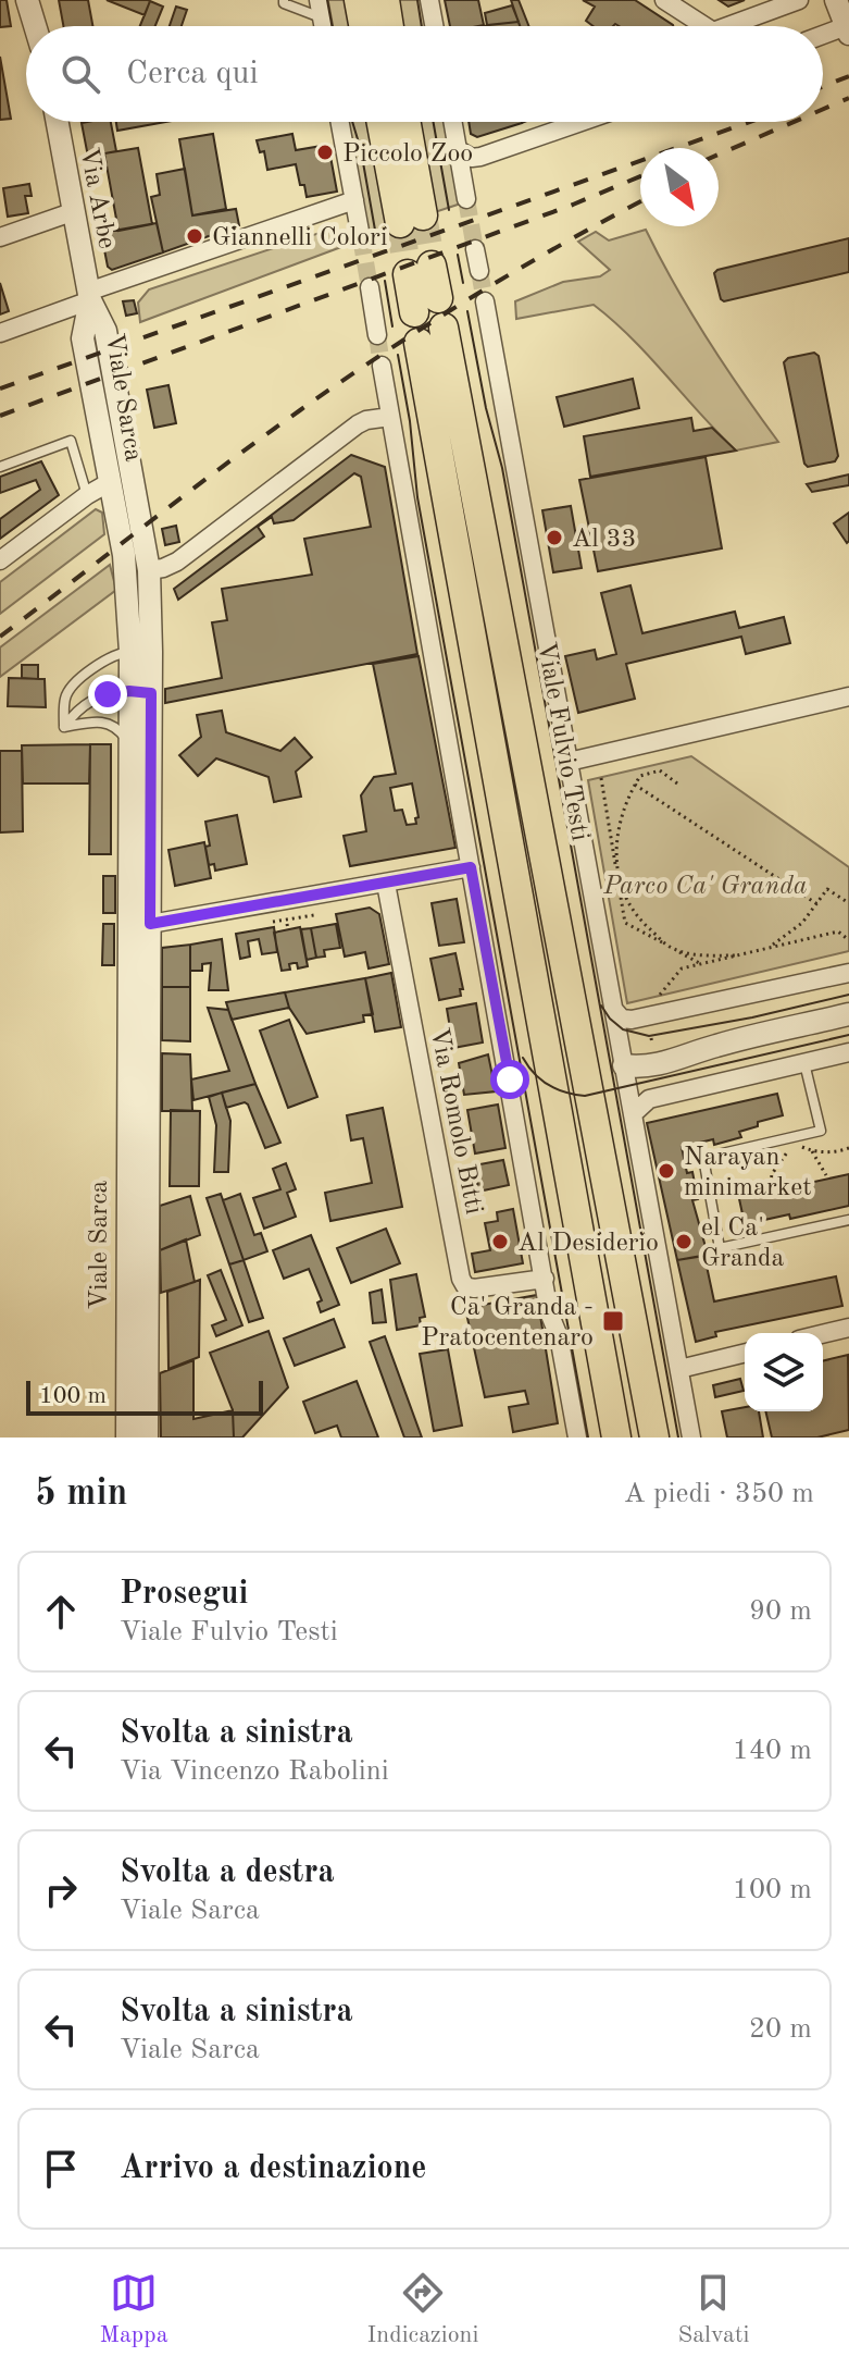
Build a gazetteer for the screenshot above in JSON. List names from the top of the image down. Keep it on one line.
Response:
{"streets":{"main road":["Viale Fulvio Testi"],"street":["Via Arbe","Viale Sarca","Via Romolo Bitti"]},"crossings":[["Via Arbe","Viale Sarca"]],"parks":["Parco Ca' Granda"],"places":{"other":["Piccolo Zoo","Giannelli Colori","Al 33","Narayan minimarket","Al Desiderio","el Ca' Granda"],"transit":["Ca' Granda - Pratocentenaro"]},"scale_bar":"100 m","north":"bottom right","page":{"search":"Cerca qui","scale":"100 m","heading":["5 min","A piedi · 350 m"],"list":[["Prosegui","Viale Fulvio Testi","90 m"],["Svolta a sinistra","Via Vincenzo Rabolini","140 m"],["Svolta a destra","Viale Sarca","100 m"],["Svolta a sinistra","Viale Sarca","20 m"],"Arrivo a destinazione"],"nav":["Mappa","Indicazioni","Salvati"]}}
